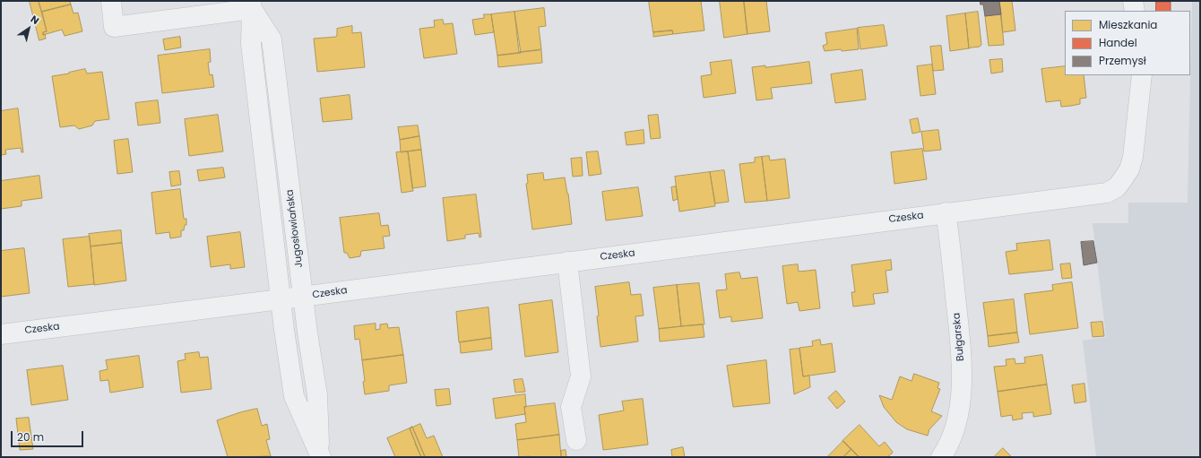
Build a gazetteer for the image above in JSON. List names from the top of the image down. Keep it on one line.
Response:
{"streets":{"street":["Czeska","Jugosłowiańska","Bułgarska"]},"crossings":[["Czeska","Jugosłowiańska"],["Czeska","Bułgarska"]],"legend":["Mieszkania","Handel","Przemysł"],"scale_bar":"20 m","north":"top right"}
